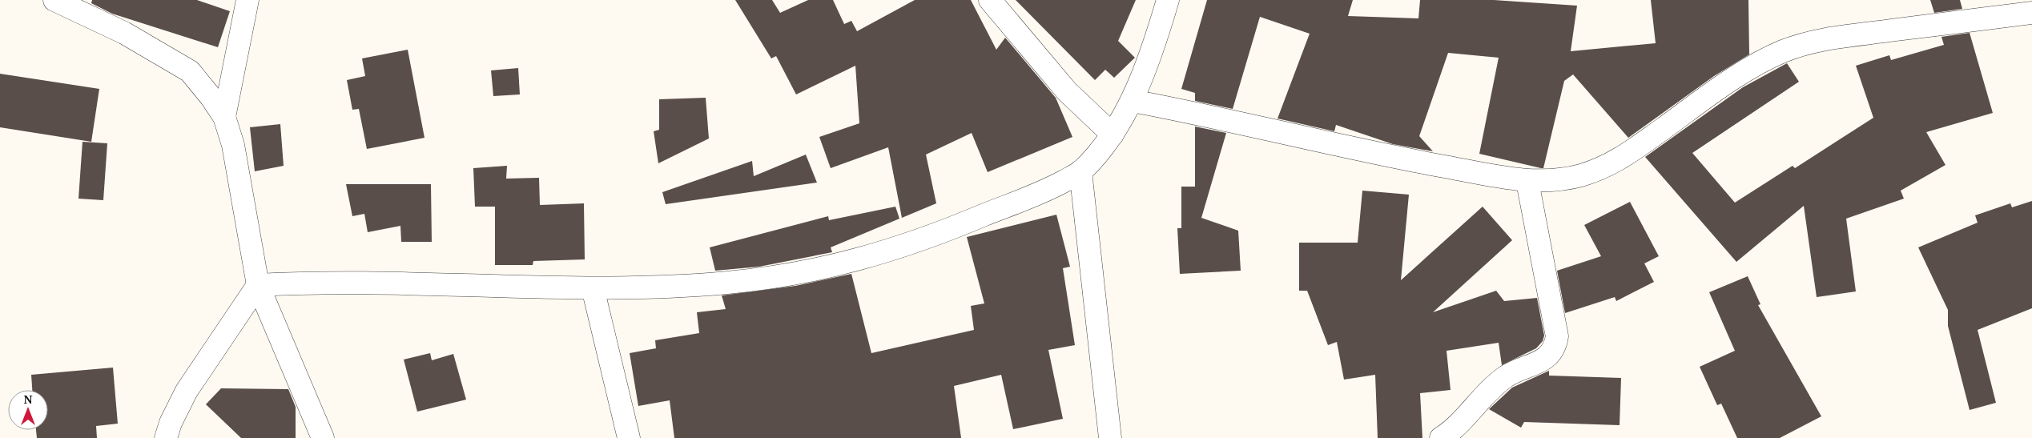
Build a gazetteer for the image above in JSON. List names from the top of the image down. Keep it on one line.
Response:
{"north":"top"}
